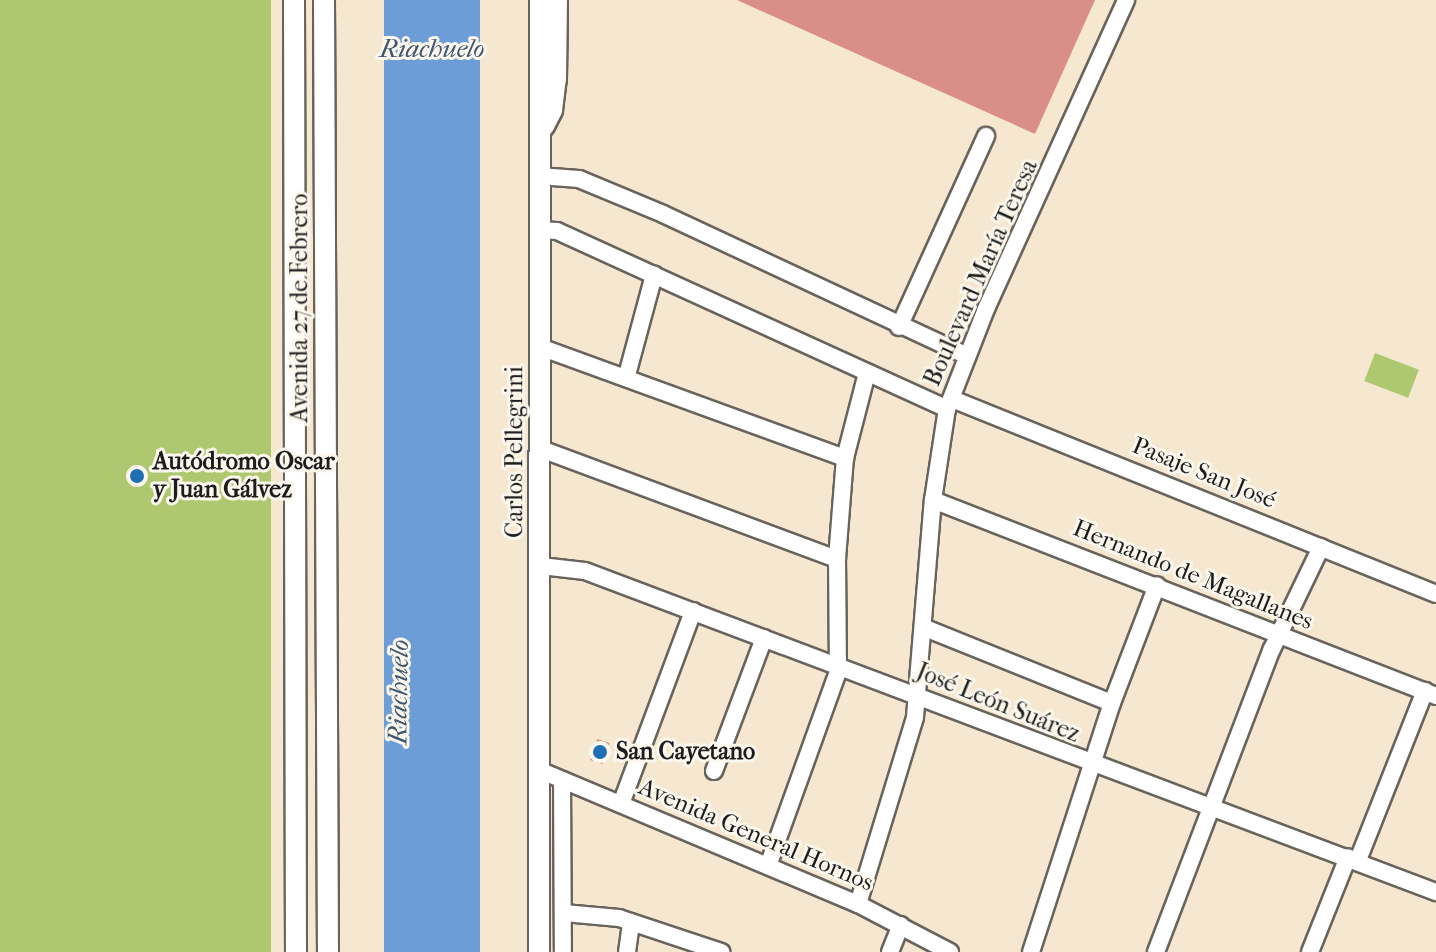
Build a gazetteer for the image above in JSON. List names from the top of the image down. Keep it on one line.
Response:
{"streets":{"main road":["Avenida 27 de Febrero","Carlos Pellegrini"],"street":["Boulevard María Teresa","Pasaje San José","Hernando de Magallanes","José León Suárez","Avenida General Hornos"]},"crossings":[["Boulevard María Teresa","Pasaje San José"],["Boulevard María Teresa","Hernando de Magallanes"],["Boulevard María Teresa","José León Suárez"],["Boulevard María Teresa","Avenida General Hornos"],["Carlos Pellegrini","Pasaje San José"],["Carlos Pellegrini","José León Suárez"],["Carlos Pellegrini","Avenida General Hornos"]],"water":["Riachuelo"],"places":["Autódromo Oscar y Juan Gálvez","San Cayetano"]}
